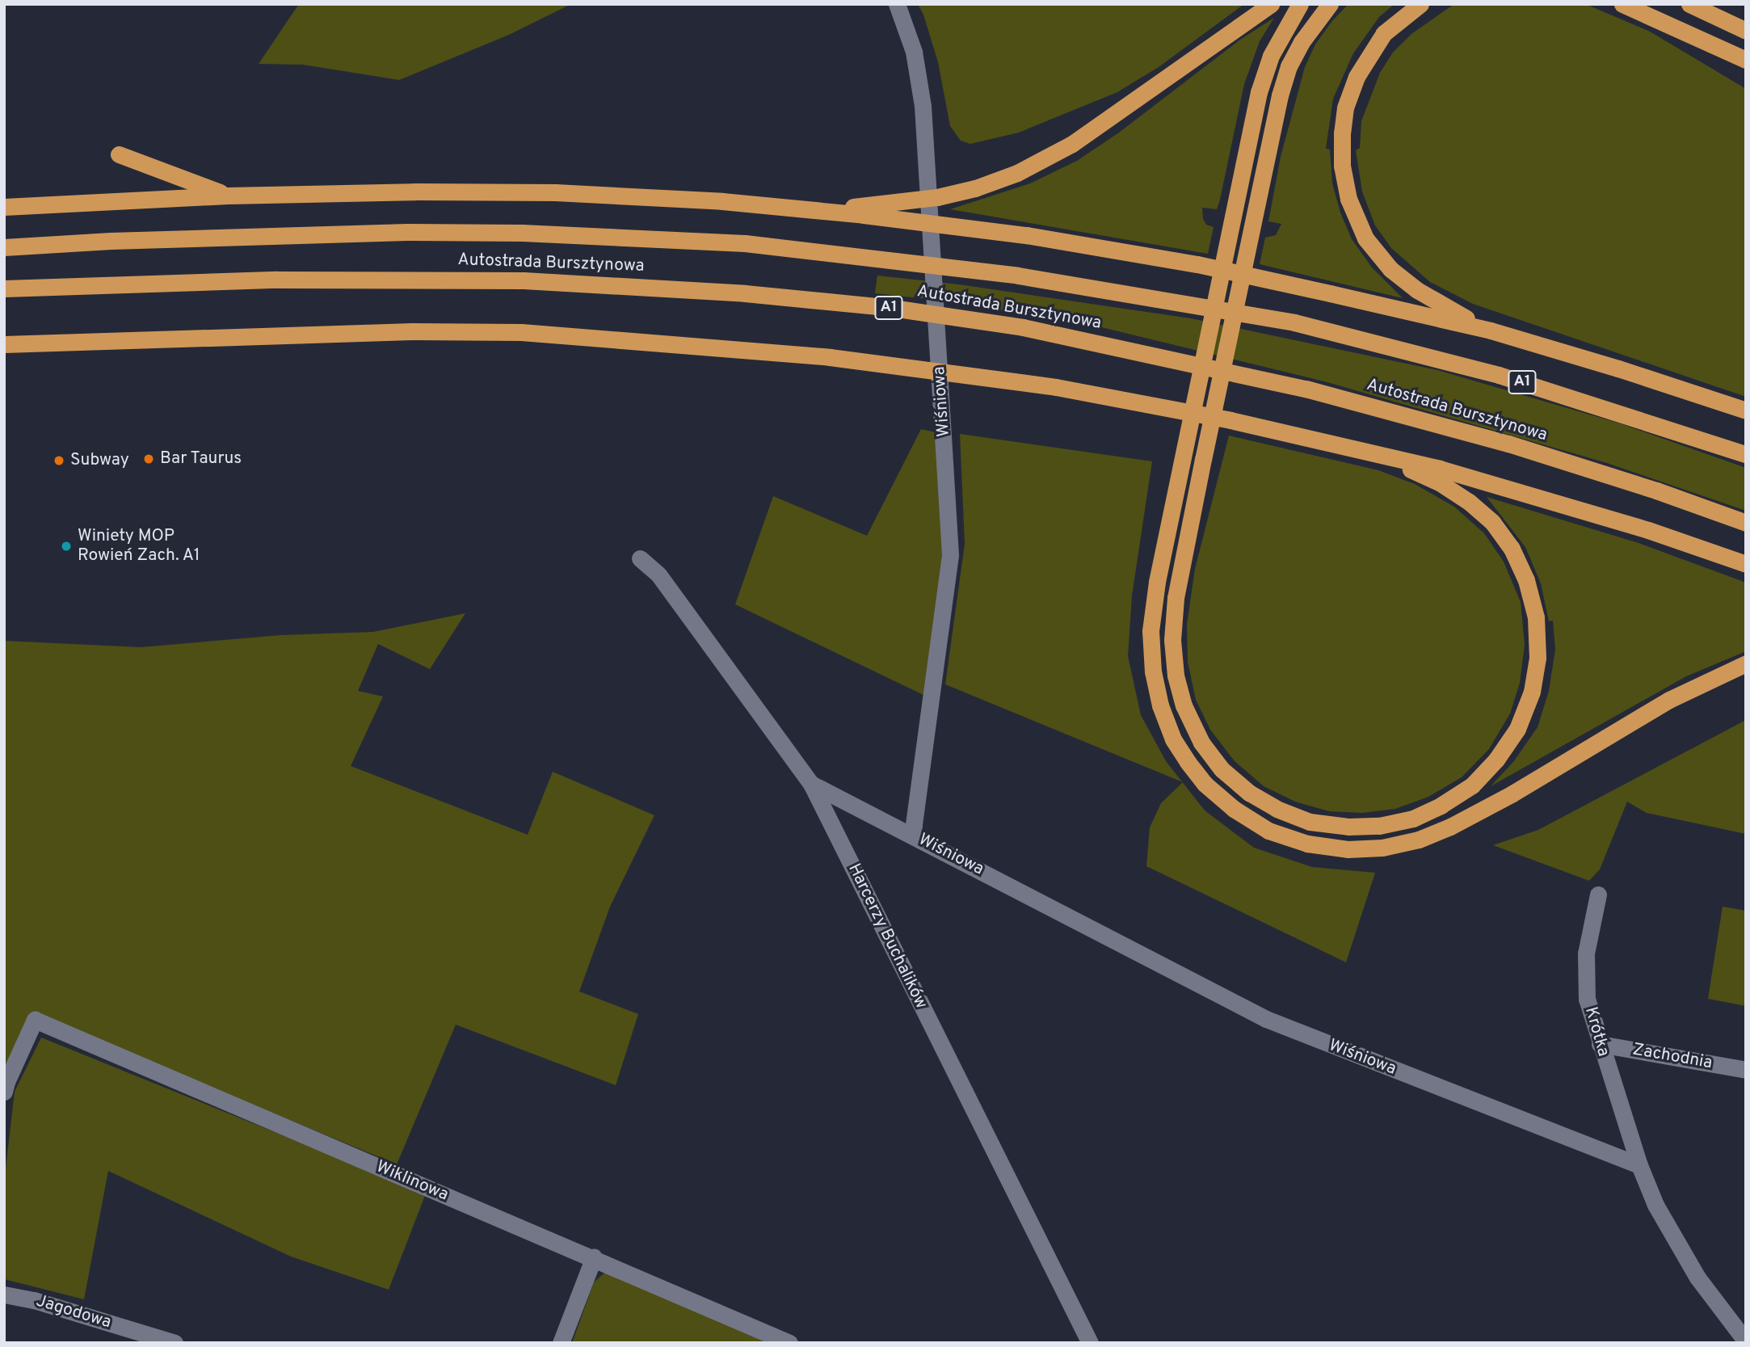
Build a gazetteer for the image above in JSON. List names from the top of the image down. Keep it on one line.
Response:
{"streets":{"highway":["Autostrada Bursztynowa","A1"],"street":["Wiśniowa","Harcerzy Buchalików","Krótka","Zachodnia","Wiklinowa","Jagodowa"]},"crossings":[["Wiśniowa","Harcerzy Buchalików"],["Wiśniowa","Krótka"],["Krótka","Zachodnia"]],"places":["Bar Taurus","Subway","Winiety MOP Rowień Zach. A1"]}
